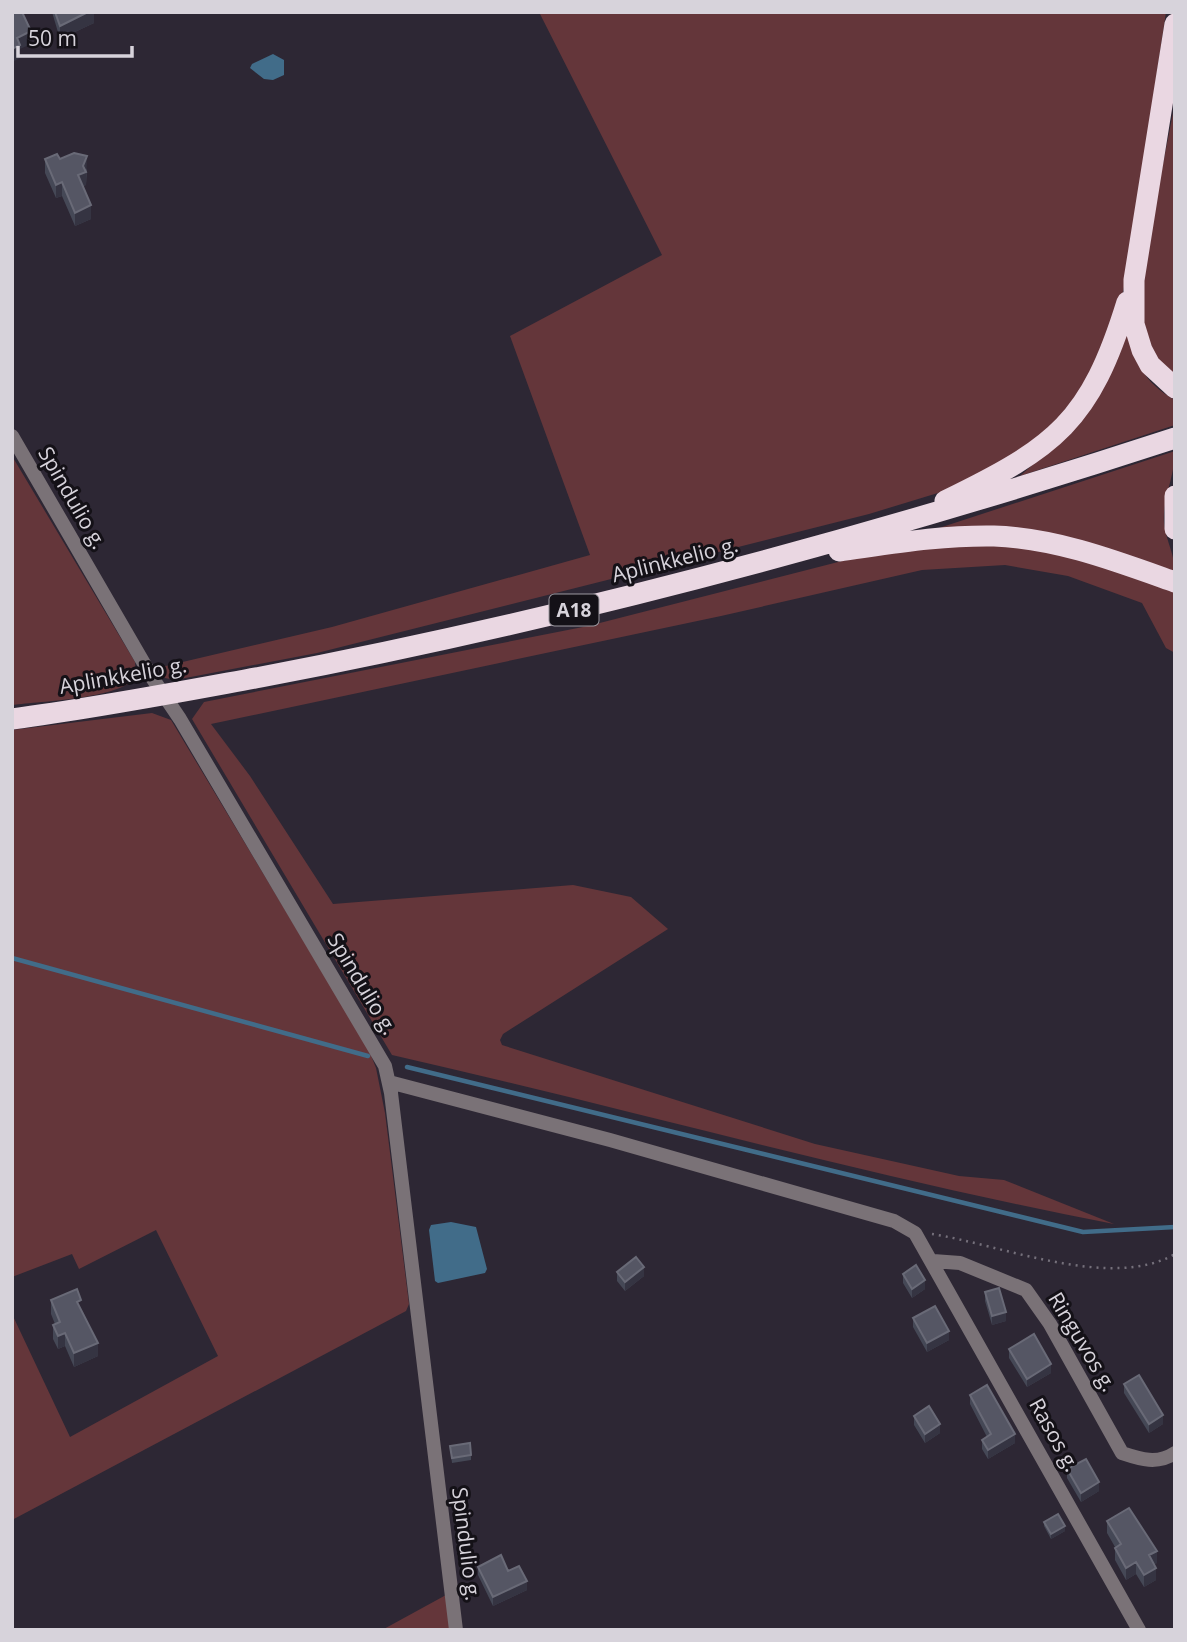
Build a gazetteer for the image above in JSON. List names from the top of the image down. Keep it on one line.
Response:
{"streets":{"highway":["Aplinkkelio g.","A18"],"street":["Spindulio g.","Ringuvos g.","Rasos g."]},"crossings":[["Spindulio g.","Aplinkkelio g."],["Ringuvos g.","Rasos g."]],"scale_bar":"50 m"}
